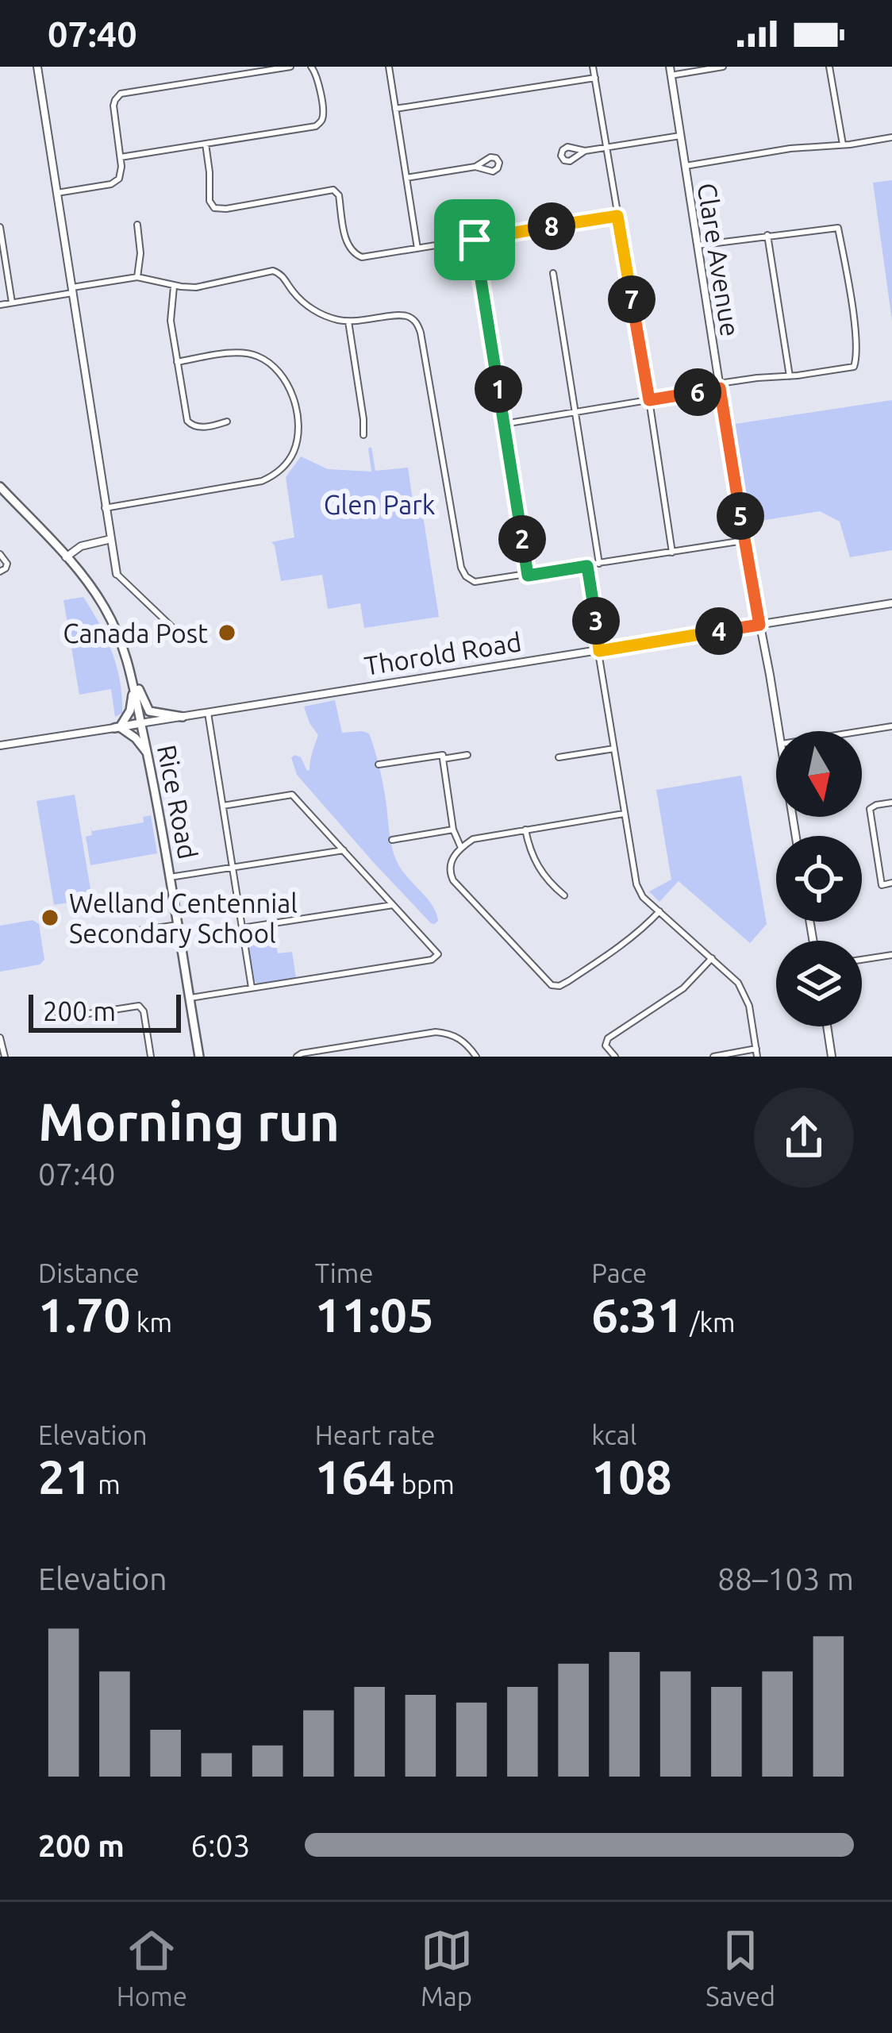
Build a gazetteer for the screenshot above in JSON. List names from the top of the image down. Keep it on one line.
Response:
{"streets":{"main road":["Thorold Road","Rice Road"],"street":["Clare Avenue"]},"crossings":[["Clare Avenue","Thorold Road"],["Thorold Road","Rice Road"]],"parks":["Glen Park"],"places":["Canada Post","Welland Centennial Secondary School"],"scale_bar":"200 m","north":"bottom","page":{"status":"07:40","pins":["8","7","1","6","5","2","3","4"],"scale":"200 m","heading":["Morning run","07:40"],"stats":[["Distance","1.70 km"],["Time","11:05"],["Pace","6:31 /km"],["Elevation","21 m"],["Heart rate","164 bpm"],["kcal","108"]],"chart":["Elevation","88–103 m"],"list":[{"name":"200 m","note":"6:03"}],"tabs":["Home","Map","Saved"]}}
